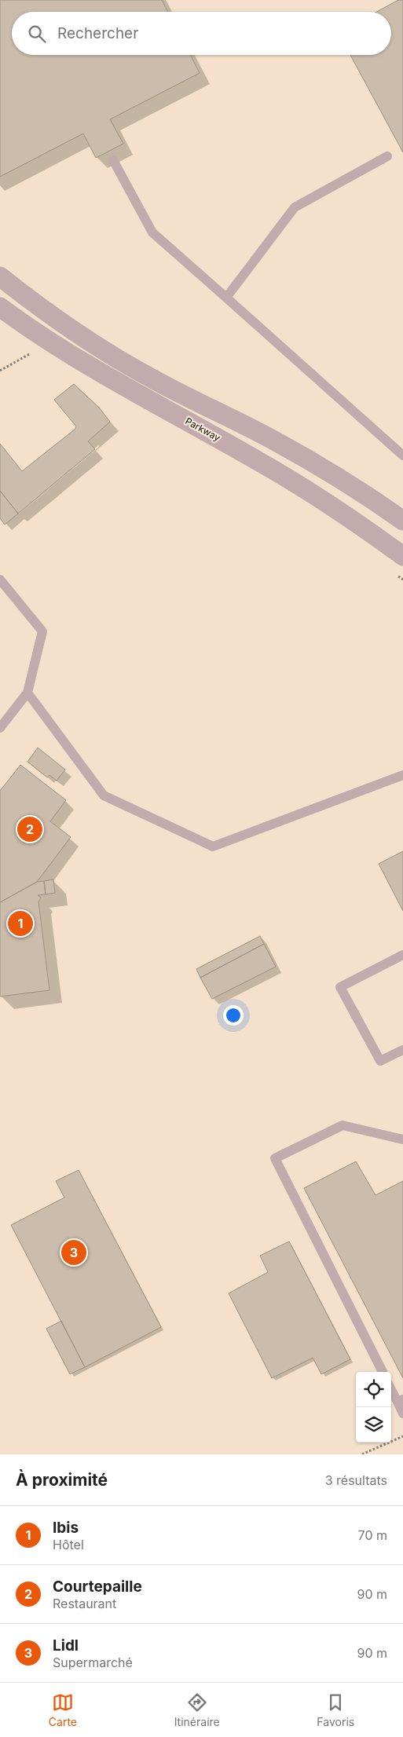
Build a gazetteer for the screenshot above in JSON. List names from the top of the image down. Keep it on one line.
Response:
{"streets":{"street":["Parkway"]},"page":{"search":"Rechercher","pins":["2","1","3"],"heading":["À proximité","3 résultats"],"list":[{"mark":"1","name":"Ibis","note":"Hôtel","value":"70 m"},{"mark":"2","name":"Courtepaille","note":"Restaurant","value":"90 m"},{"mark":"3","name":"Lidl","note":"Supermarché","value":"90 m"}],"nav":["Carte","Itinéraire","Favoris"]}}
